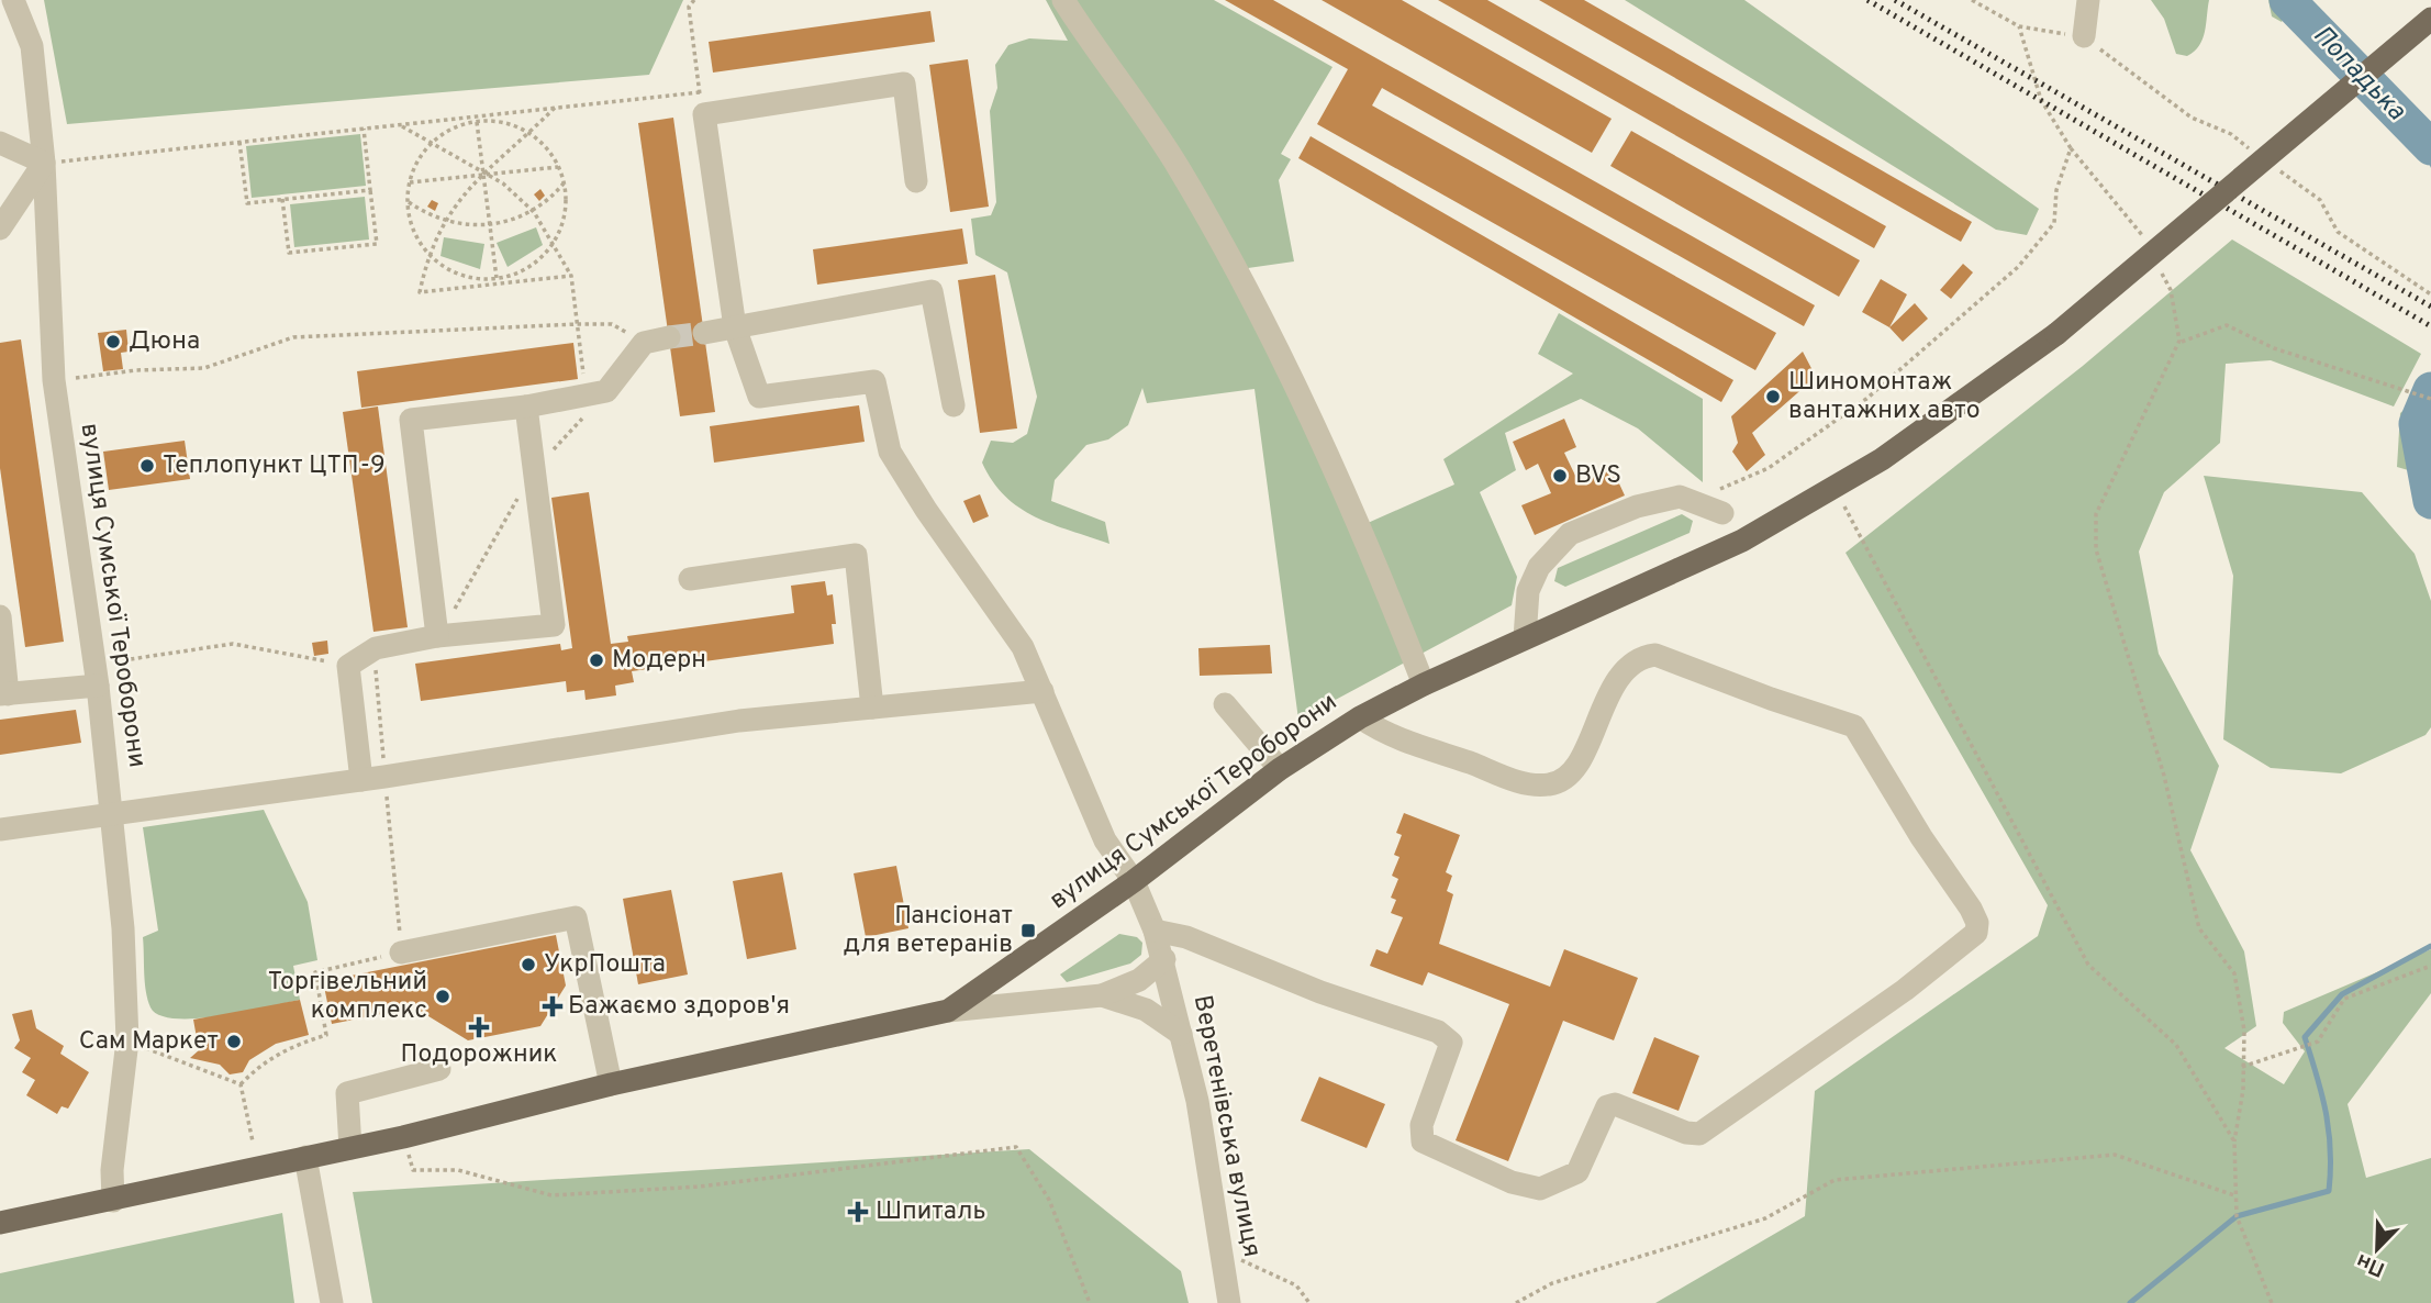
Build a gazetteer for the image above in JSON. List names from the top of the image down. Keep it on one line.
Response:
{"streets":{"main road":["вулиця Сумської Тероборони"],"street":["Веретенівська вулиця"]},"crossings":[["вулиця Сумської Тероборони","Веретенівська вулиця"]],"water":["Попадька"],"places":{"other":["Дюна","Шиномонтаж вантажних авто","Теплопункт ЦТП-9","BVS","Модерн","УкрПошта","Торгівельний комплекс","Сам Маркет"],"transit":["Пансіонат для ветеранів"],"health":["Бажаємо здоров'я","Подорожник","Шпиталь"]},"north":"bottom left"}
